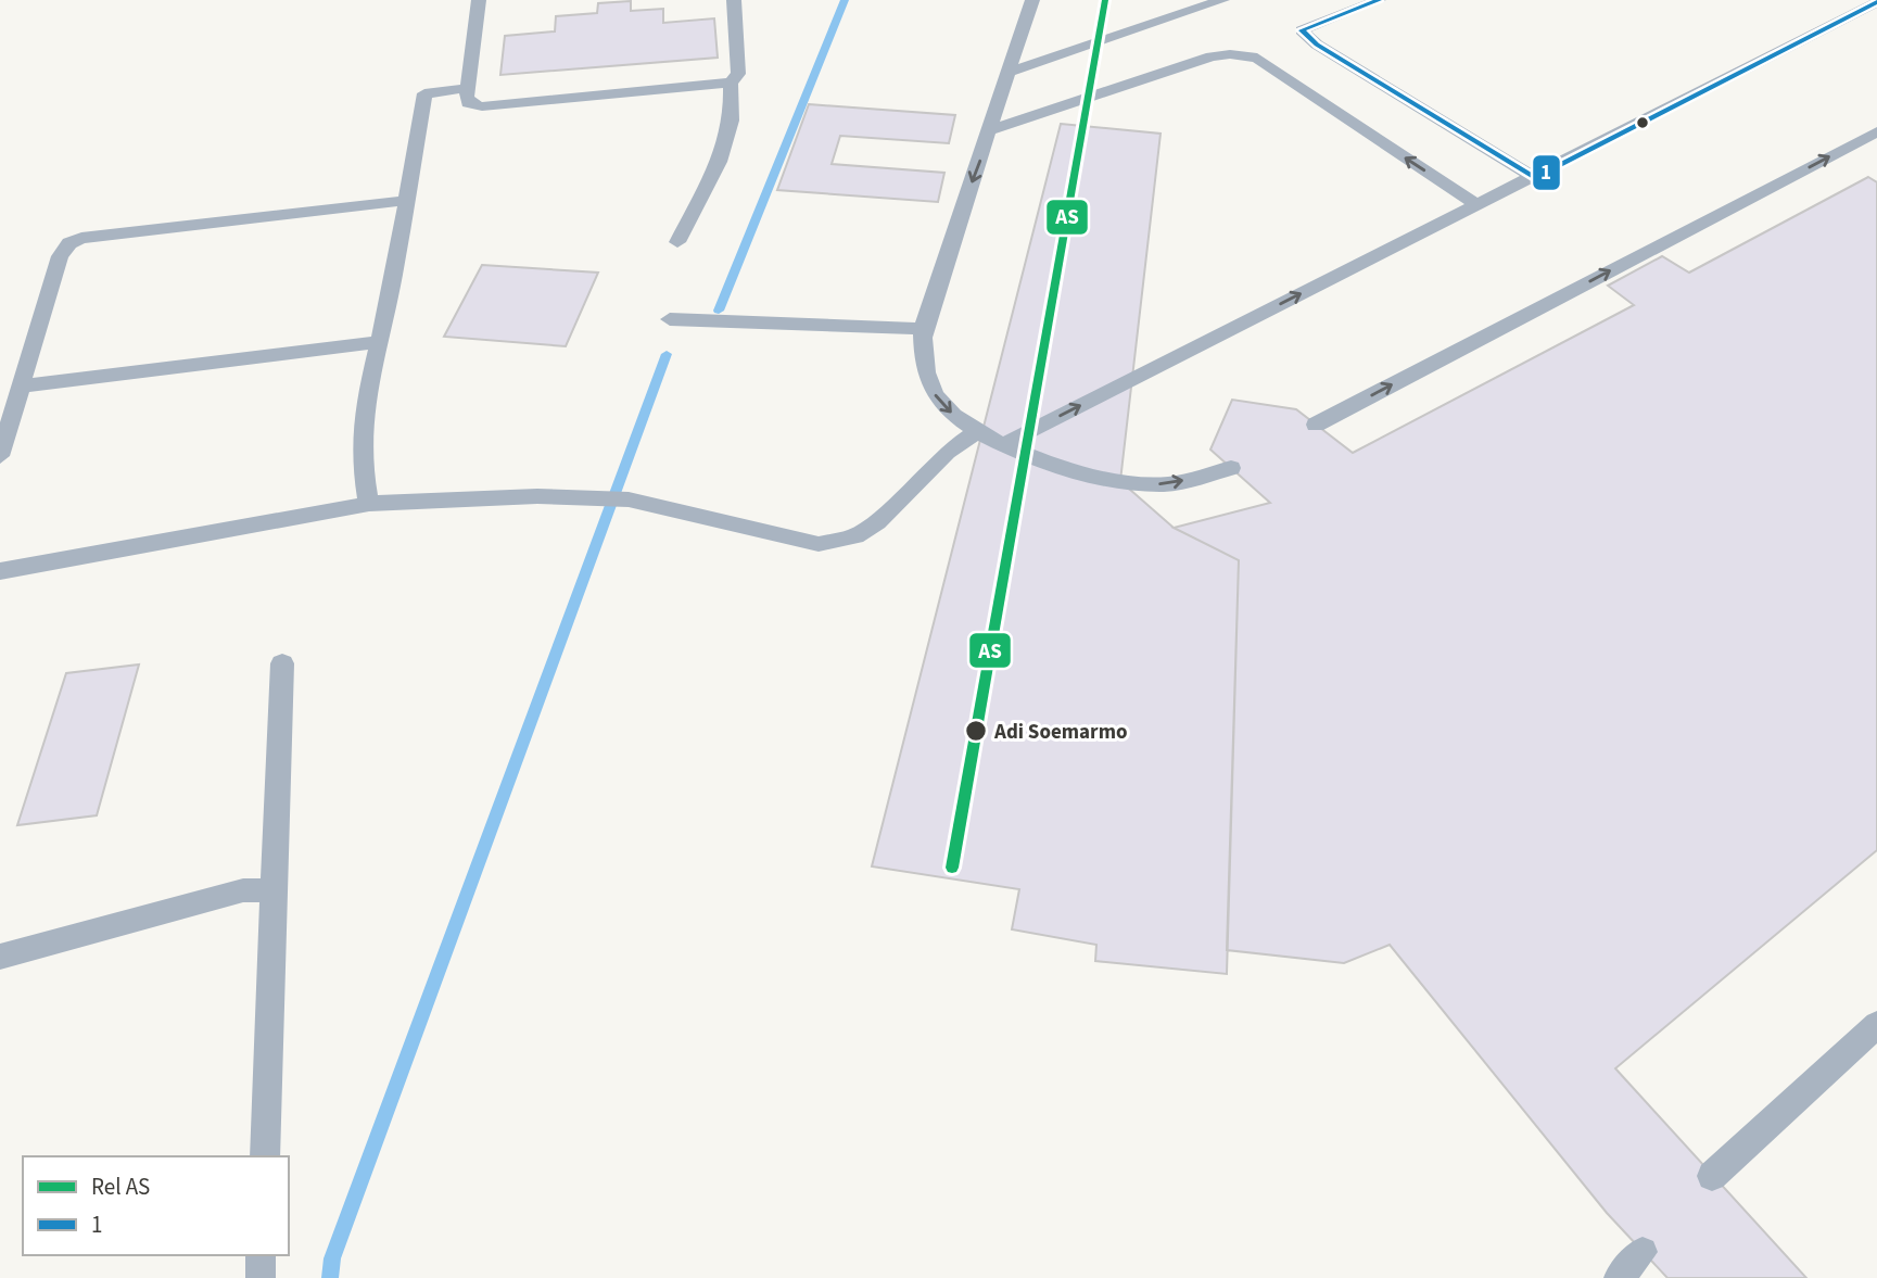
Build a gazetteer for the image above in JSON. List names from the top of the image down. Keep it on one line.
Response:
{"places":["Adi Soemarmo"],"lines":["rail line AS","transit line 1"],"legend":["Rel AS","1"]}
